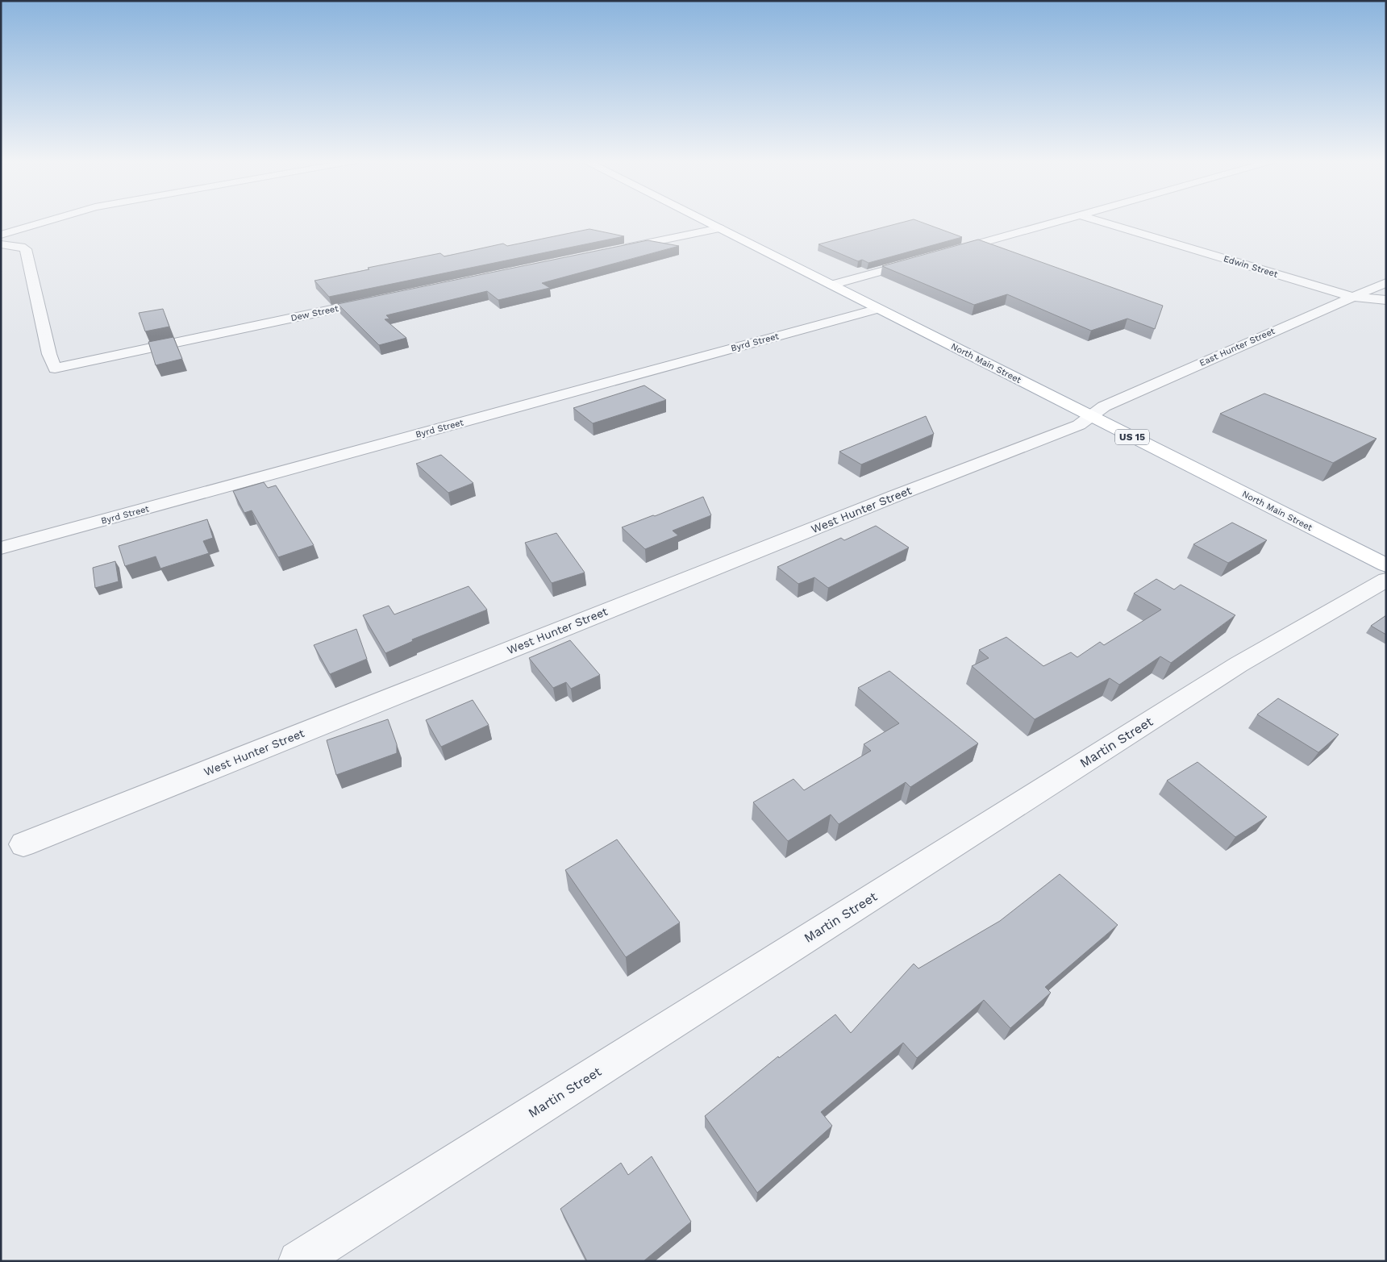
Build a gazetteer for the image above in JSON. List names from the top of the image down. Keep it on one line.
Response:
{"streets":{"main road":["North Main Street","US 15"],"street":["Edwin Street","Dew Street","Byrd Street","East Hunter Street","West Hunter Street","Martin Street"]},"crossings":[["Edwin Street","East Hunter Street"],["Byrd Street","North Main Street"],["East Hunter Street","North Main Street"],["East Hunter Street","West Hunter Street"],["North Main Street","West Hunter Street"]]}
